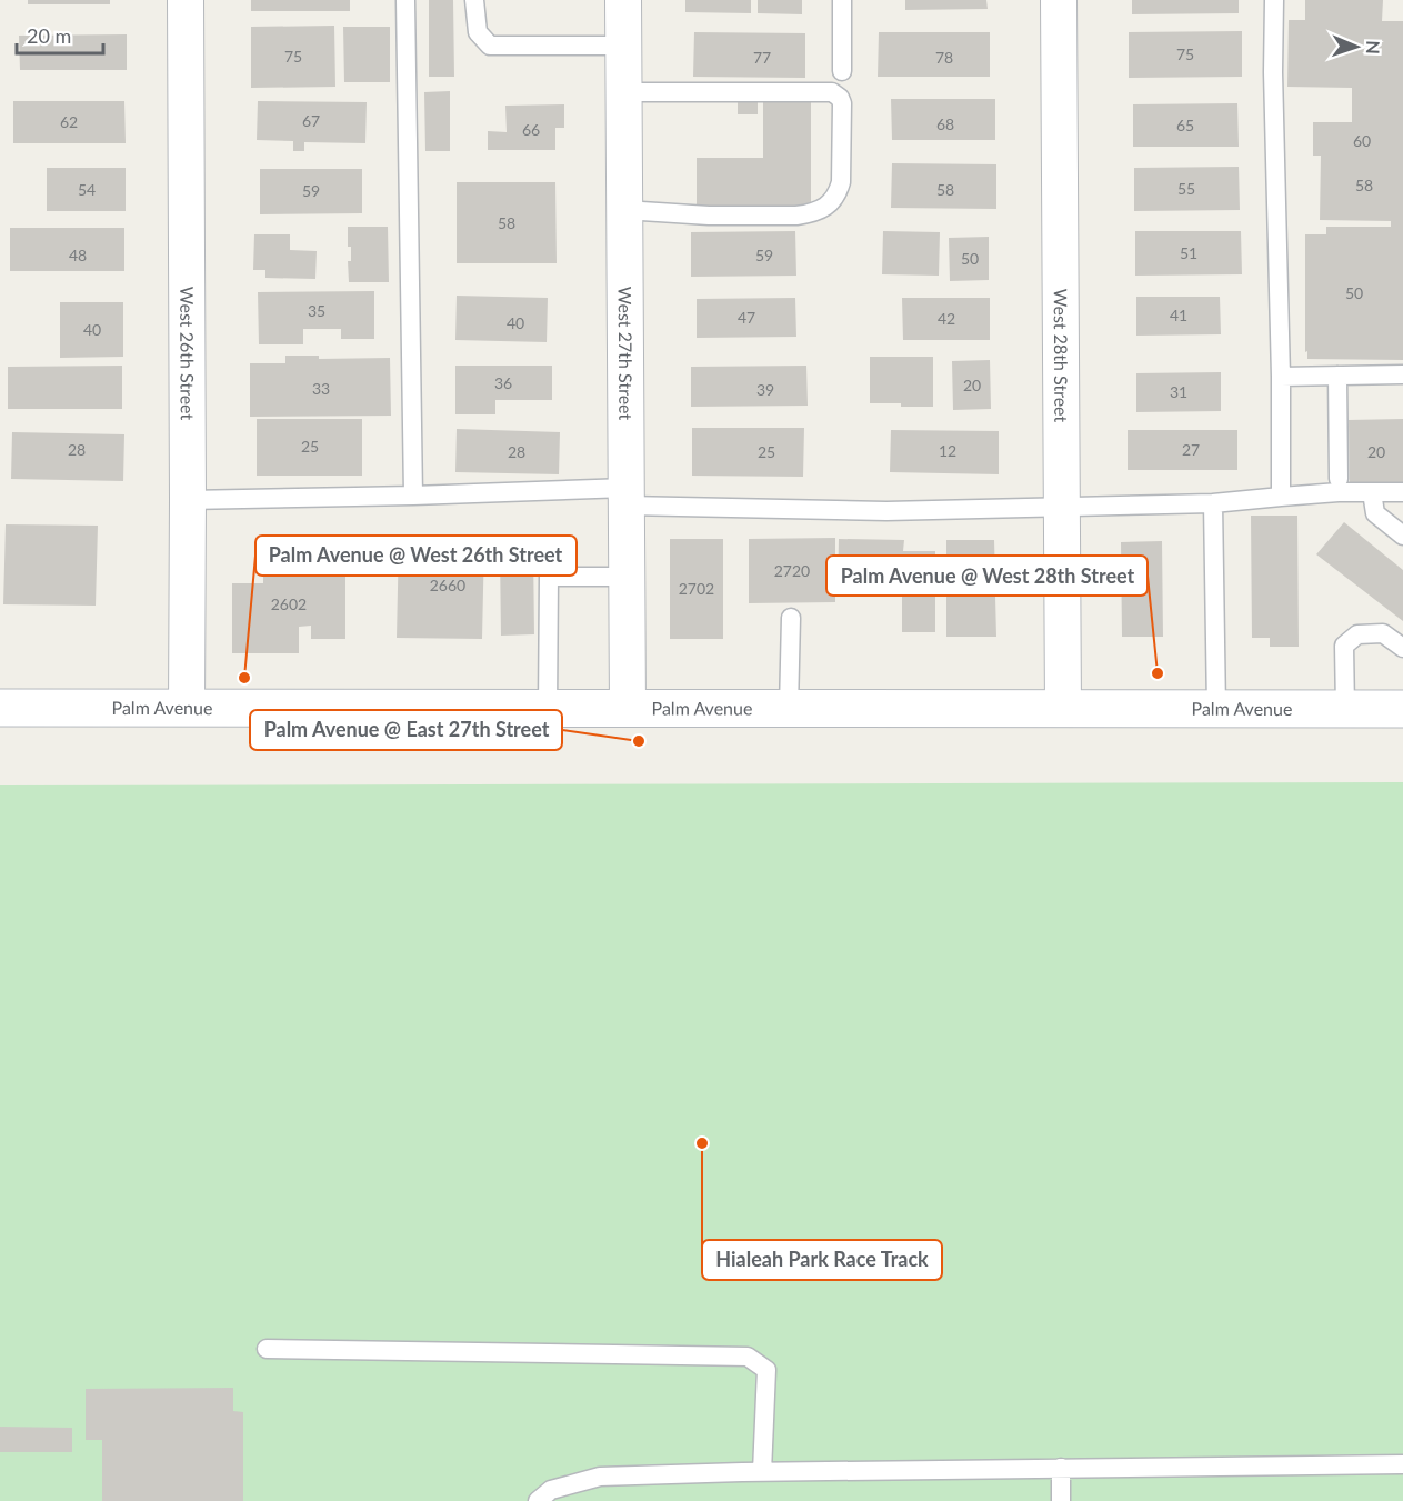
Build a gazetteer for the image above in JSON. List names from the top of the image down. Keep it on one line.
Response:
{"streets":{"main road":["Palm Avenue"],"street":["West 26th Street","West 27th Street","West 28th Street"]},"crossings":[["West 26th Street","Palm Avenue"],["West 27th Street","Palm Avenue"],["West 28th Street","Palm Avenue"]],"places":["Palm Avenue @ West 28th Street","Palm Avenue @ West 26th Street","Palm Avenue @ East 27th Street","Hialeah Park Race Track"],"house_numbers":["75","75","77","78","67","62","68","65","66","60","58","55","54","58","59","58","51","48","59","50","50","35","41","47","42","40","40","36","20","33","39","31","25","28","27","12","28","25","20","2720","2660","2702","2602"],"scale_bar":"20 m","north":"right"}
